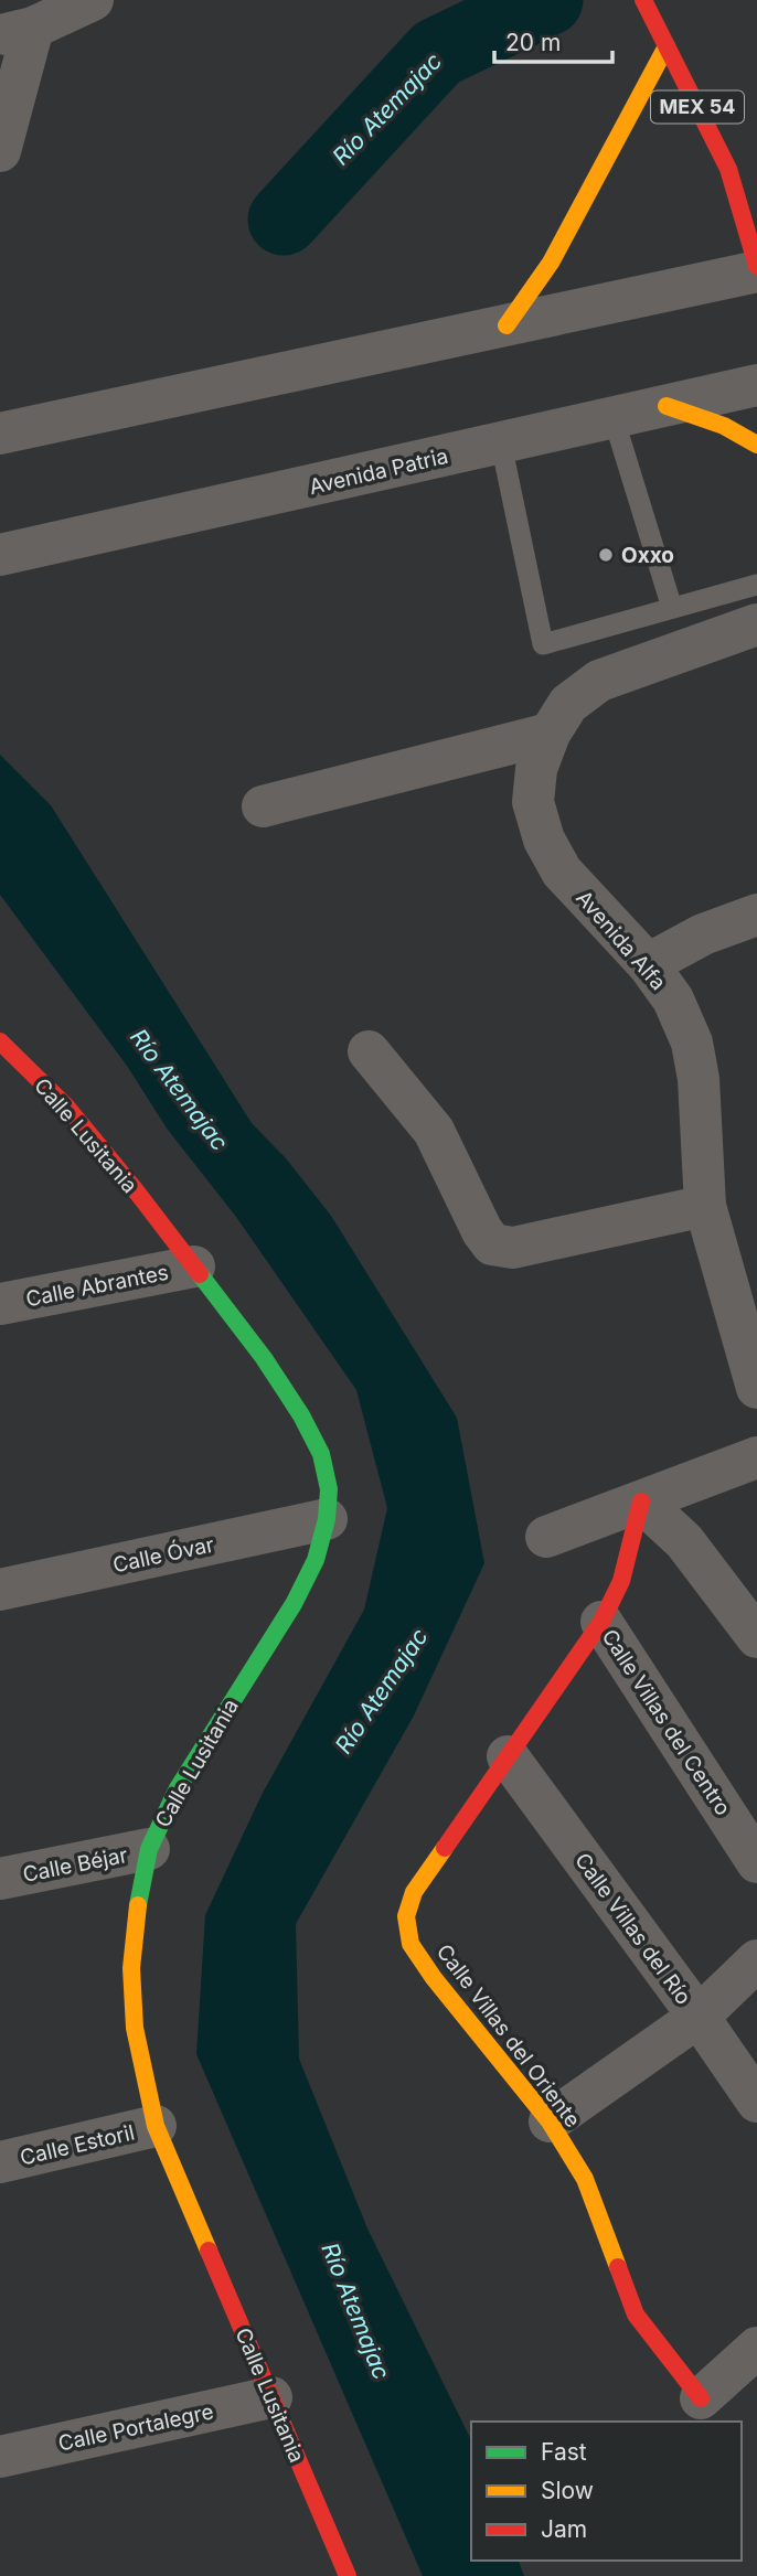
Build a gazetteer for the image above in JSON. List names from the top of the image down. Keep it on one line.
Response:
{"streets":{"street":["MEX 54","Avenida Patria","Avenida Alfa","Calle Lusitania","Calle Abrantes","Calle Óvar","Calle Villas del Centro","Calle Béjar","Calle Villas del Río","Calle Villas del Oriente","Calle Estoril","Calle Portalegre"]},"crossings":[["Calle Lusitania","Calle Abrantes"],["Calle Lusitania","Calle Óvar"],["Calle Lusitania","Calle Béjar"],["Calle Lusitania","Calle Estoril"],["Calle Lusitania","Calle Portalegre"],["Calle Villas del Centro","Calle Villas del Oriente"],["Calle Villas del Río","Calle Villas del Oriente"]],"water":["Río Atemajac"],"places":["Oxxo"],"legend":["Fast","Slow","Jam"],"scale_bar":"20 m"}
